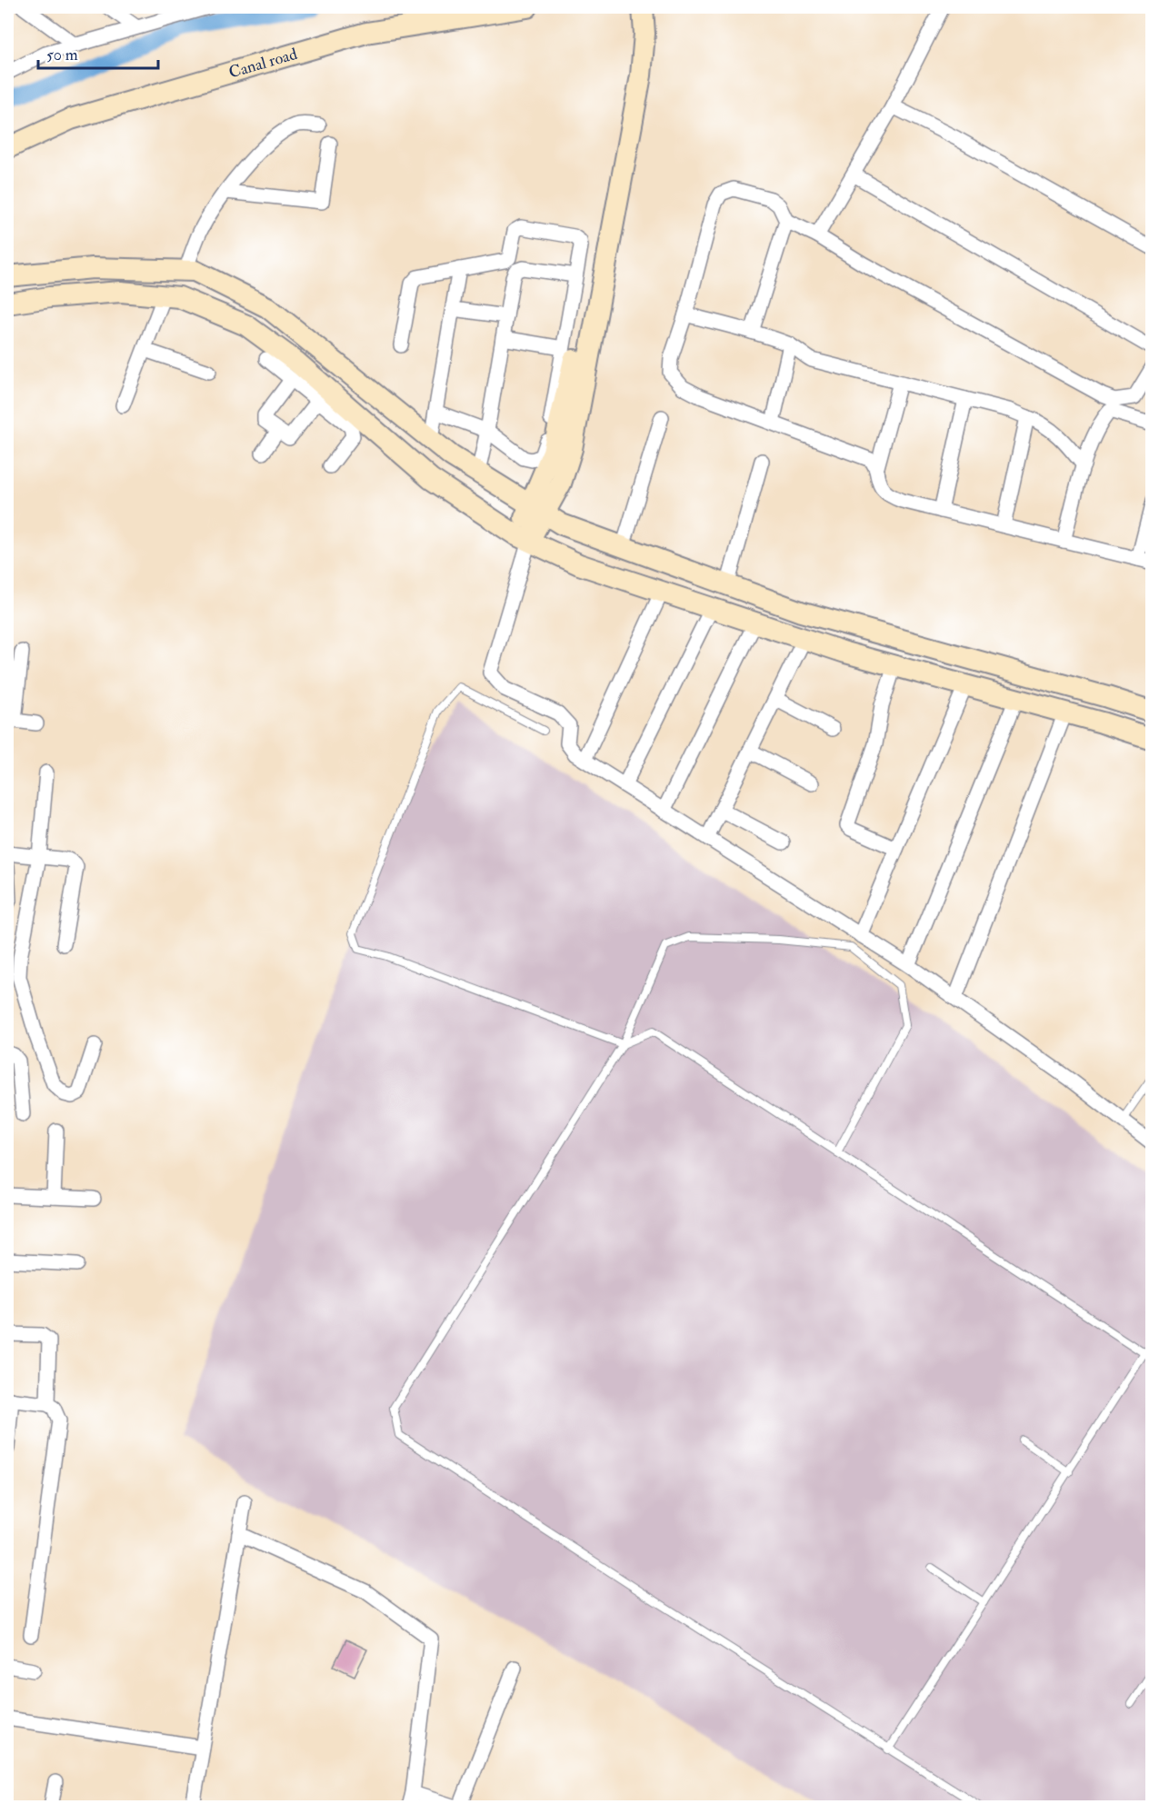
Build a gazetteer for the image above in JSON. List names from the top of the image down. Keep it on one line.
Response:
{"streets":{"street":["Canal road"]},"scale_bar":"50 m"}
